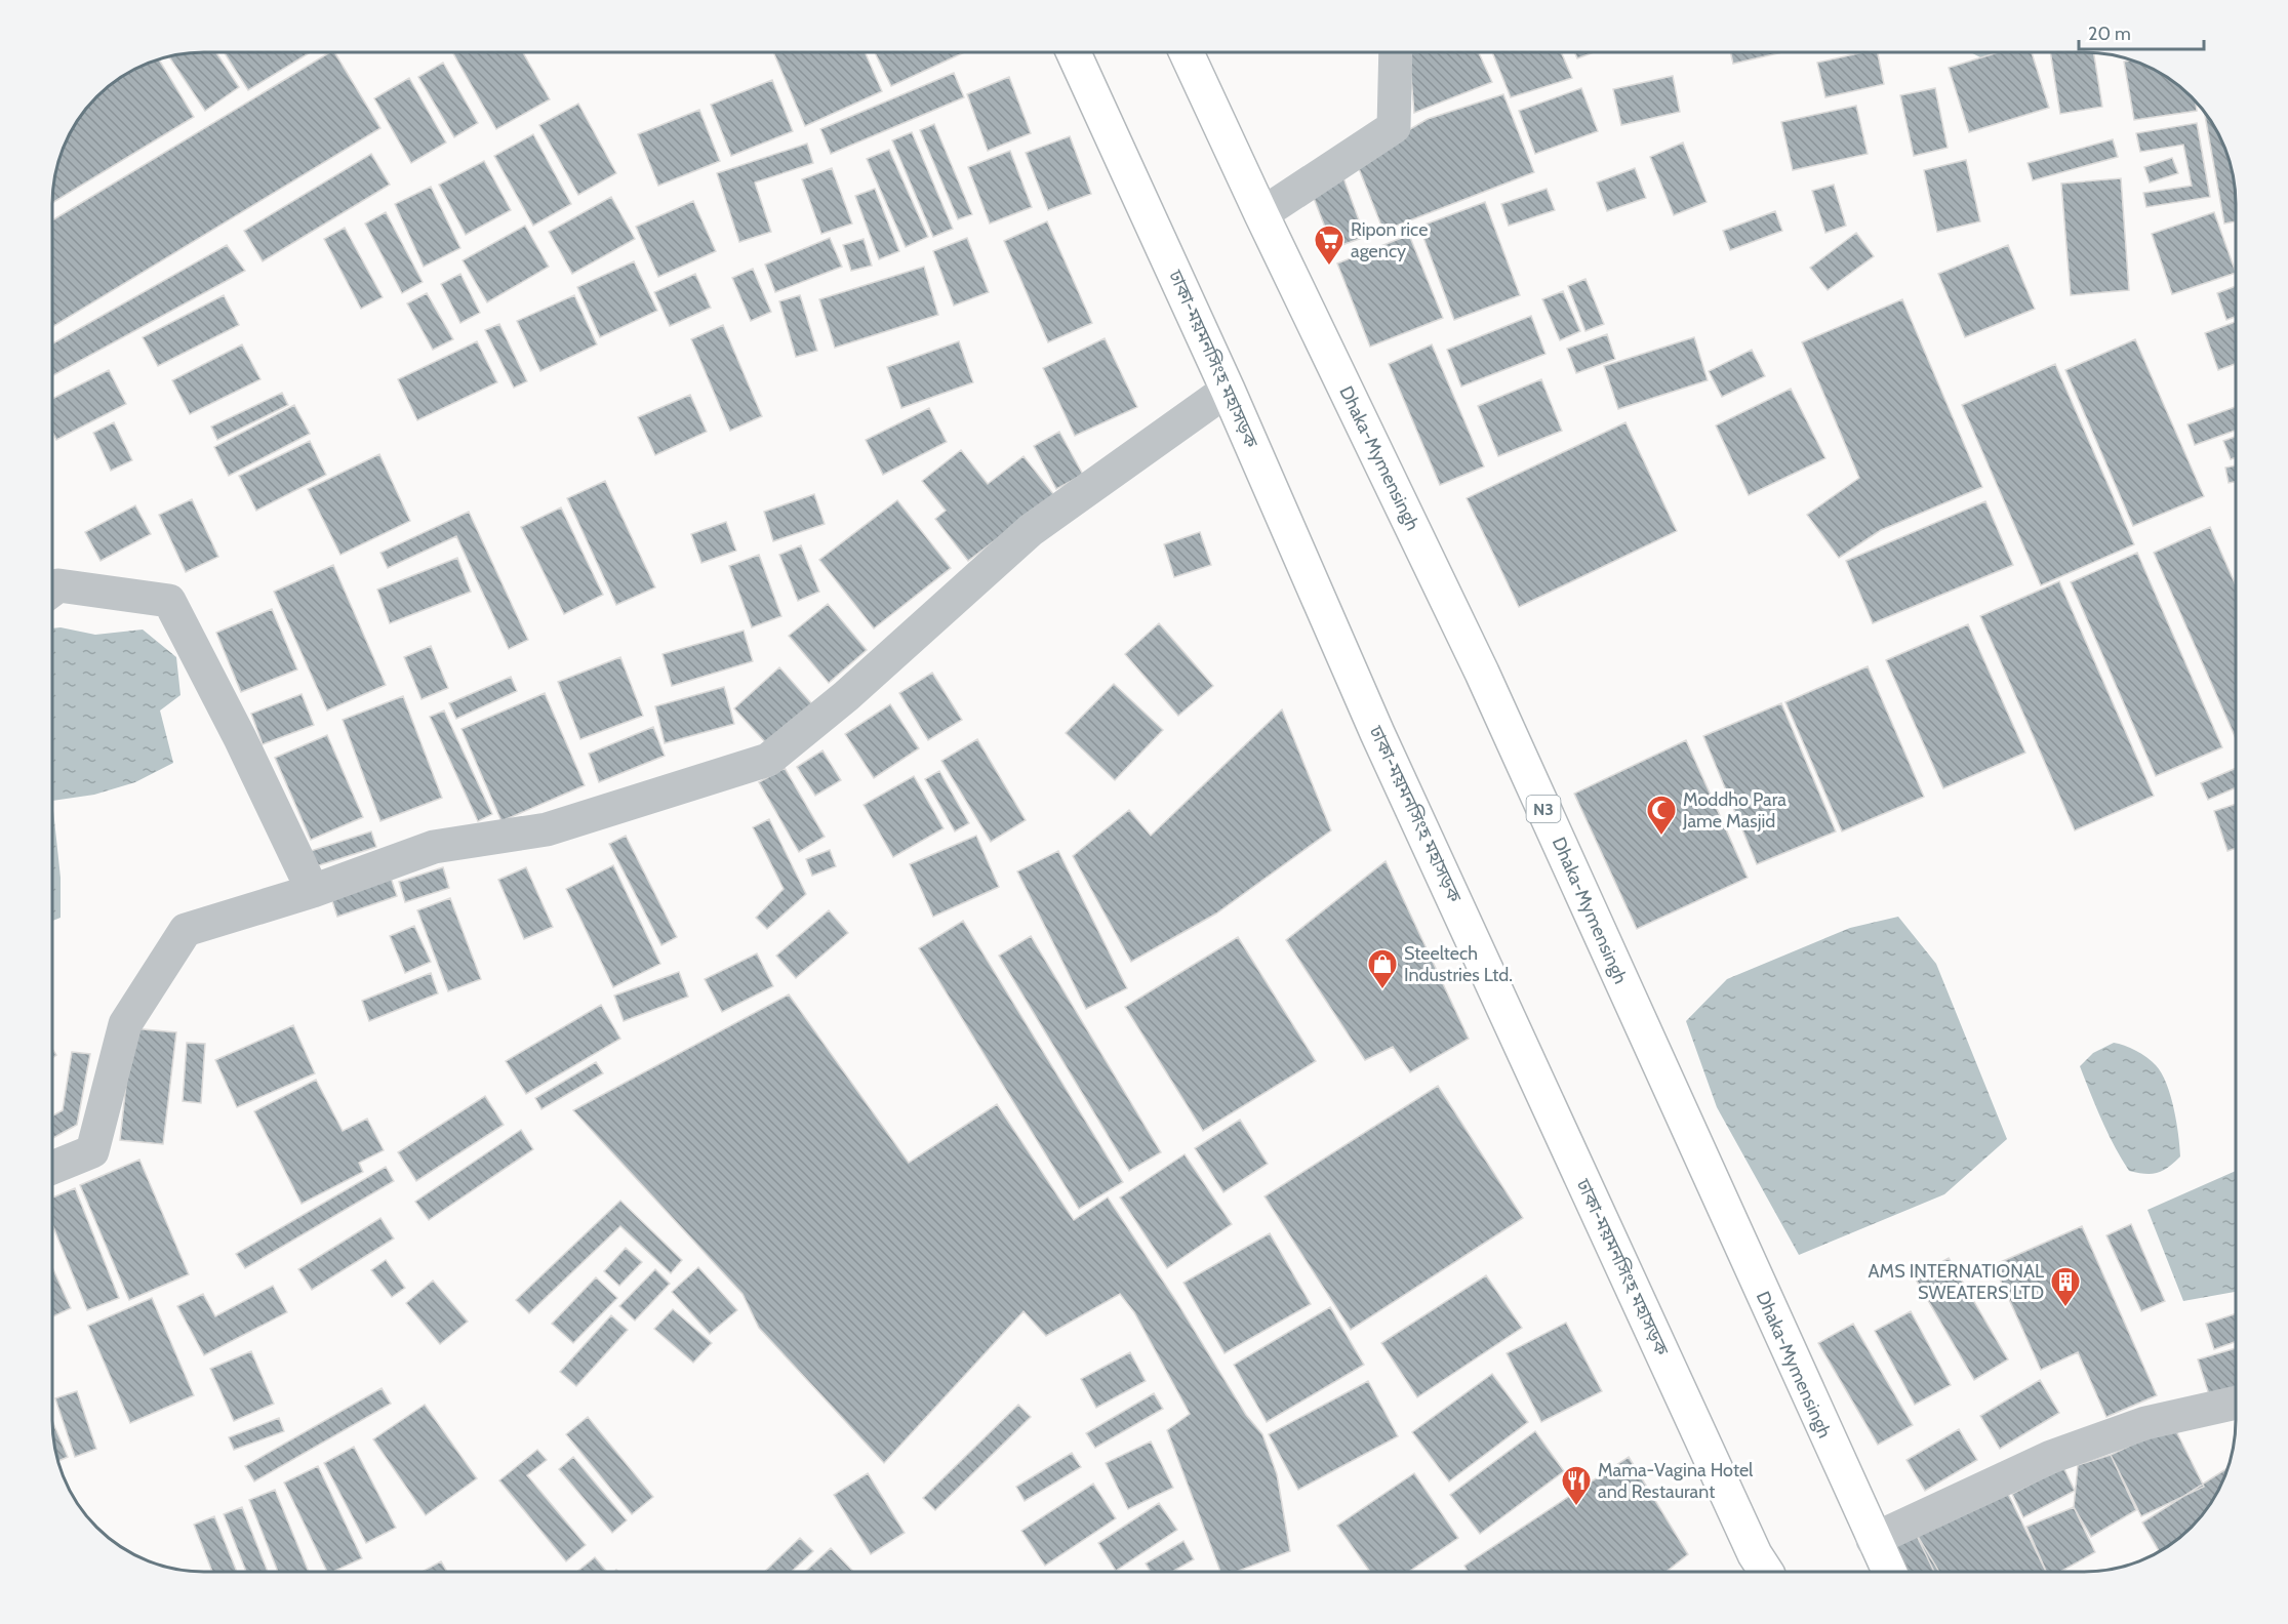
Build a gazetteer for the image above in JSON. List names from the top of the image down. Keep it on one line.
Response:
{"streets":{"highway":["ঢাকা-ময়মনসিংহ মহাসড়ক","Dhaka-Mymensingh","N3"]},"places":{"supermarket":["Ripon rice agency"],"mosque":["Moddho Para Jame Masjid"],"shop":["Steeltech Industries Ltd."],"building":["AMS INTERNATIONAL SWEATERS LTD"],"restaurant":["Mama-Vagina Hotel and Restaurant"]},"scale_bar":"20 m"}
